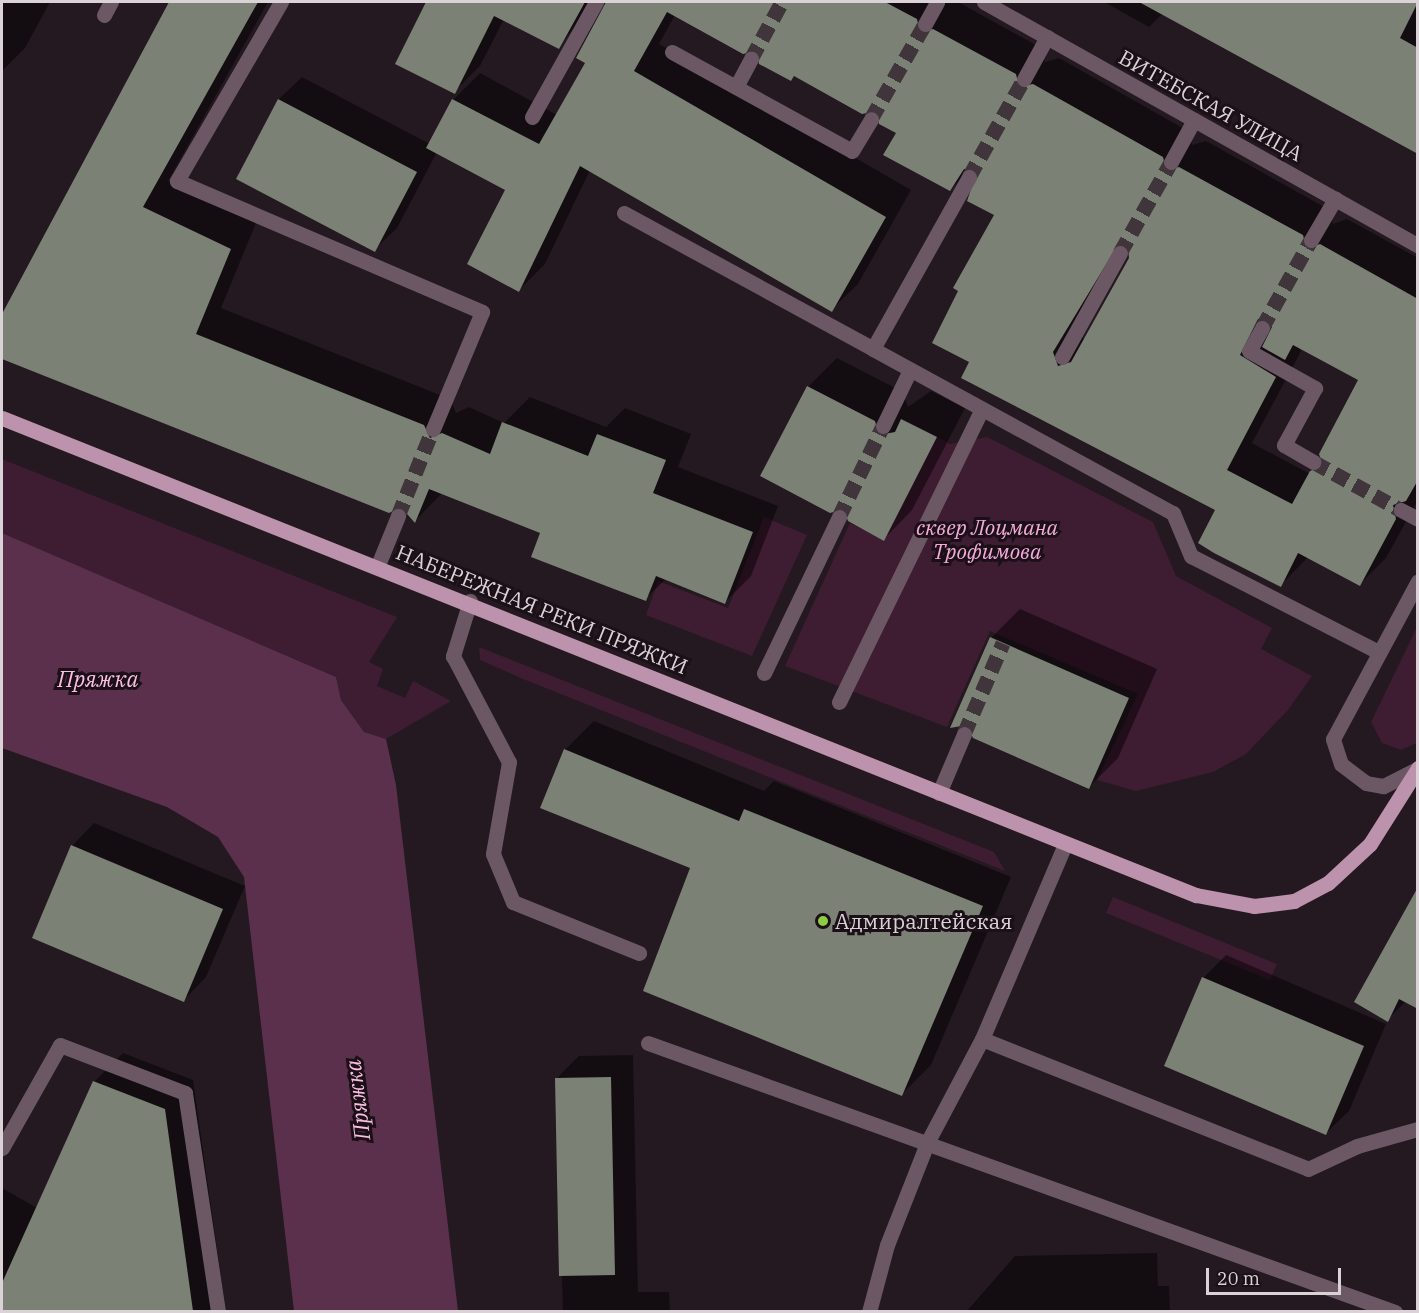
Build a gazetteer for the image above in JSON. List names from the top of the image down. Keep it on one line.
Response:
{"streets":{"main road":["НАБЕРЕЖНАЯ РЕКИ ПРЯЖКИ"],"street":["ВИТЕБСКАЯ УЛИЦА"]},"water":["Пряжка"],"parks":["сквер Лоцмана Трофимова"],"places":["Адмиралтейская"],"scale_bar":"20 m"}
